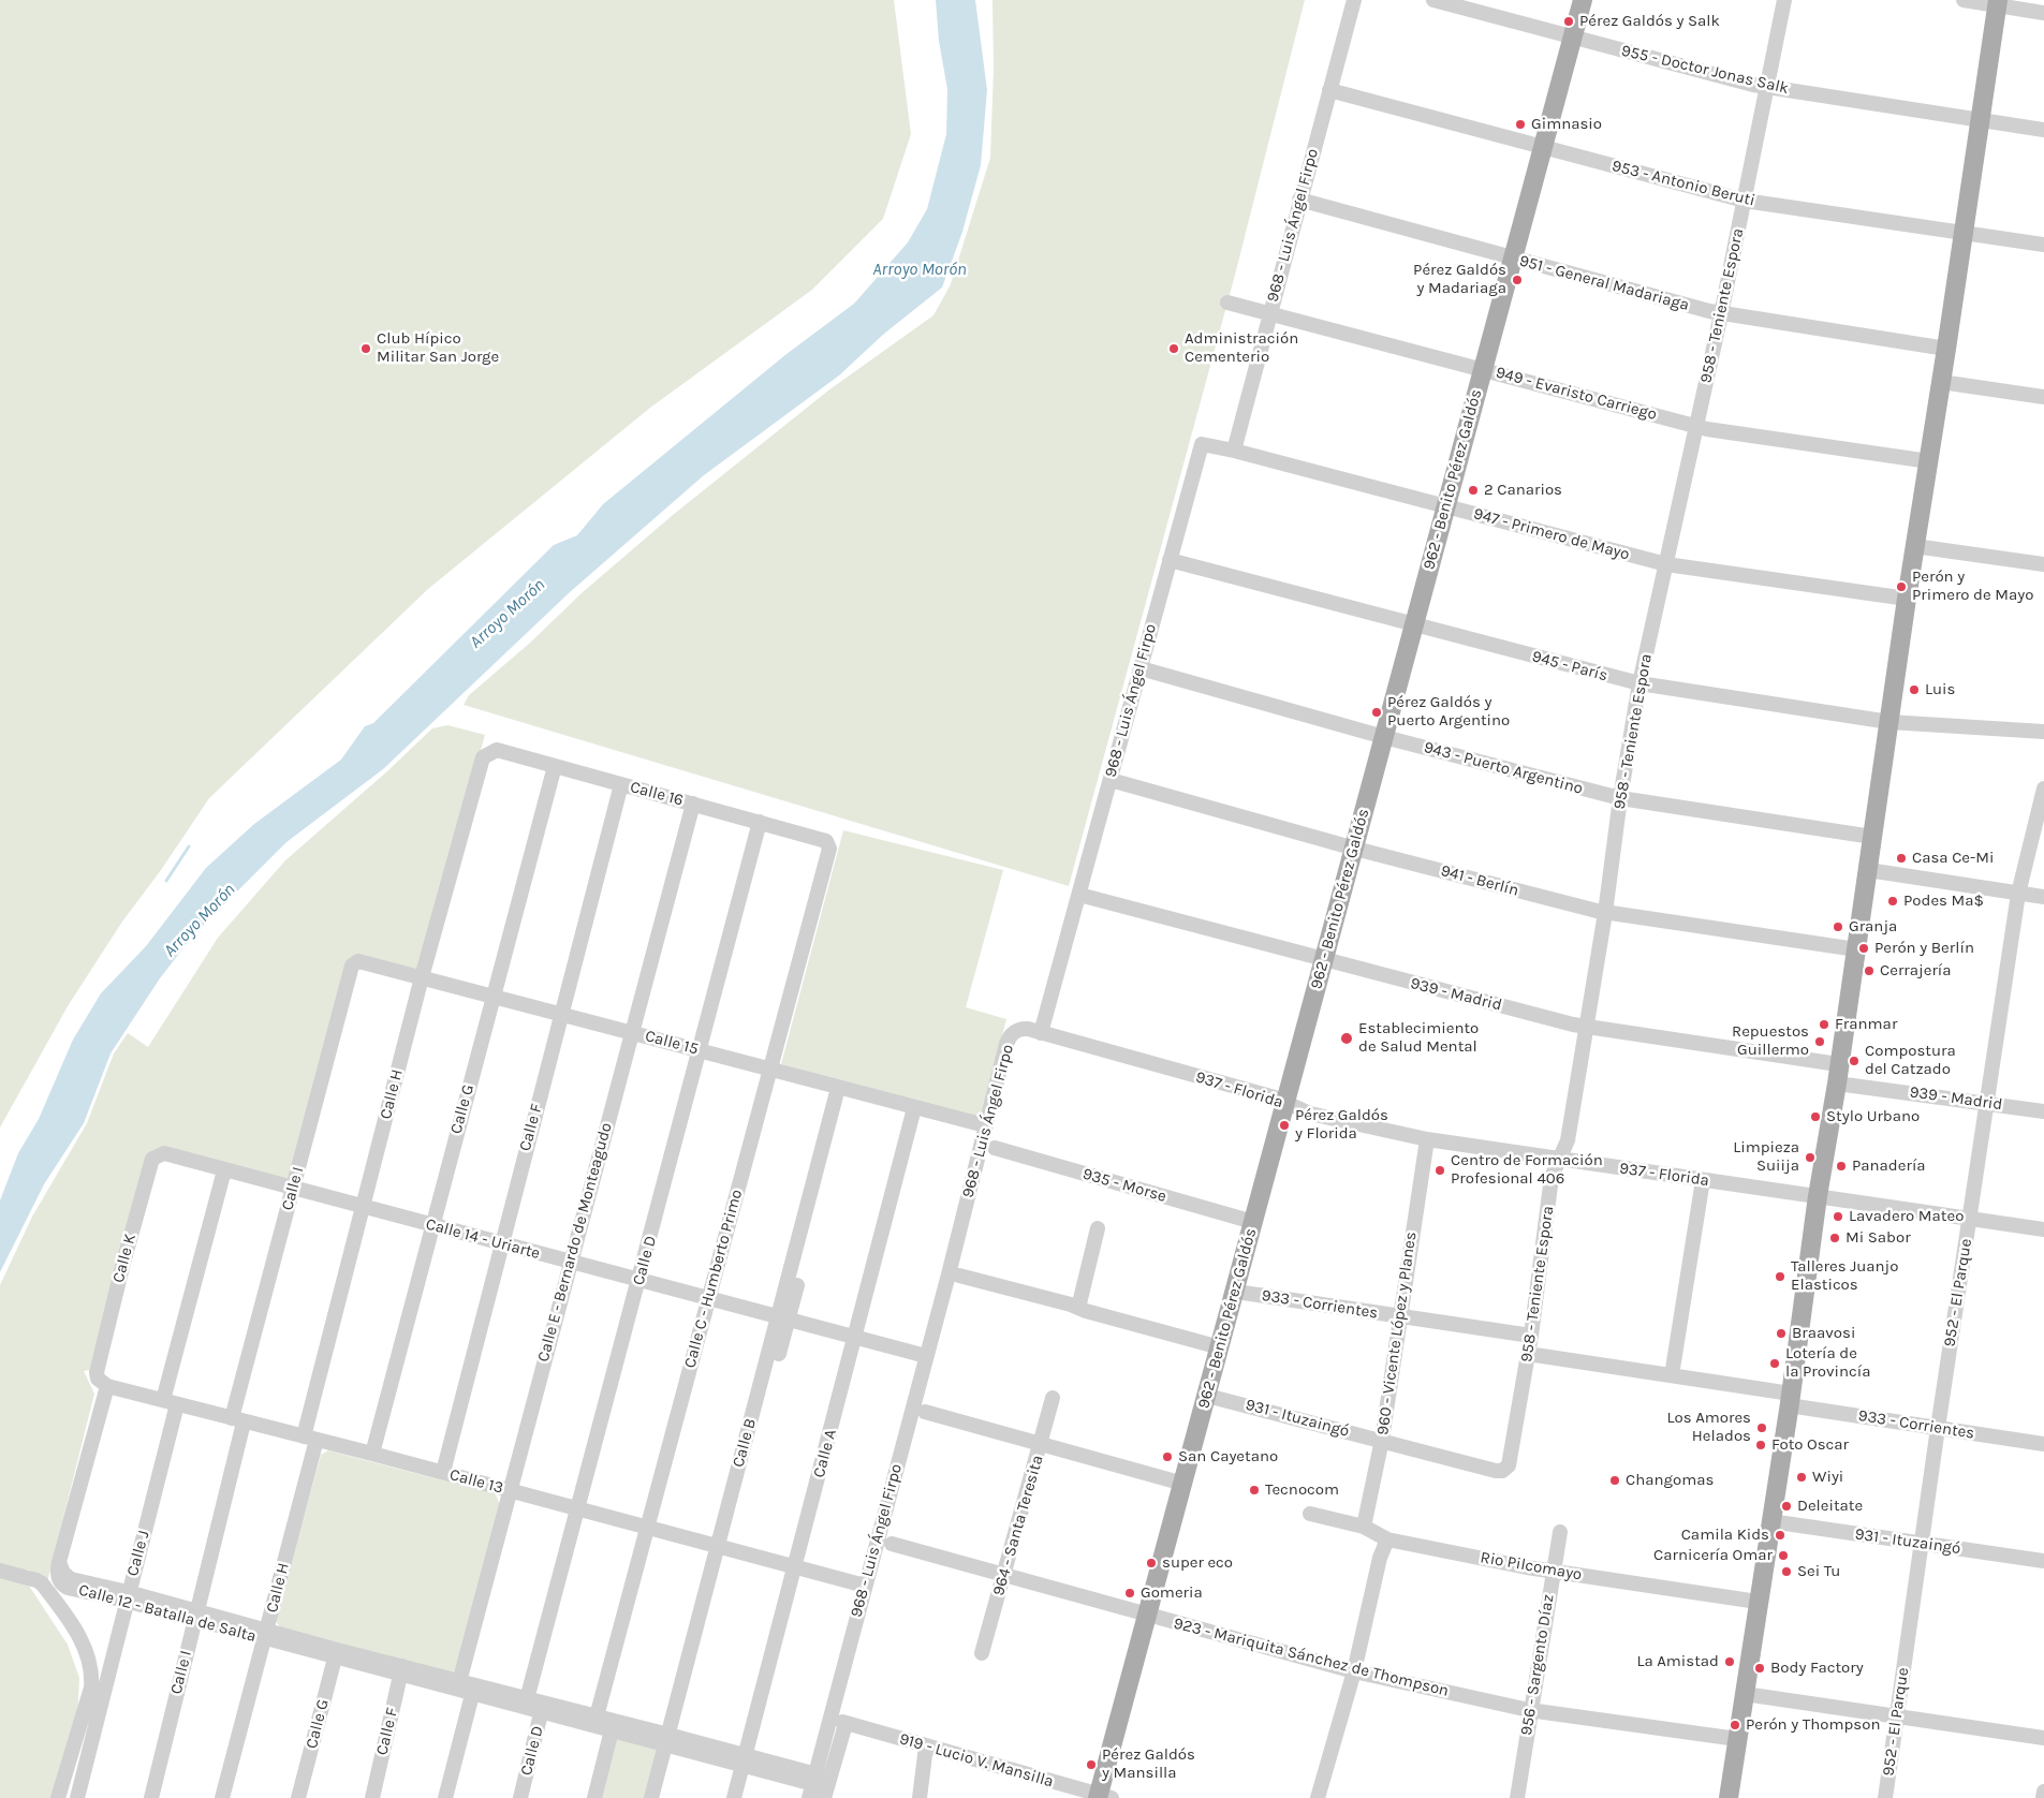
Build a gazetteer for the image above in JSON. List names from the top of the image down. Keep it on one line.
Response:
{"streets":{"main road":["962 - Benito Pérez Galdós"],"street":["955 - Doctor Jonas Salk","953 - Antonio Beruti","968 - Luis Ángel Firpo","951 - General Madariaga","958 - Teniente Espora","949 - Evaristo Carriego","947 - Primero de Mayo","945 - París","943 - Puerto Argentino","Calle 16","941 - Berlín","939 - Madrid","Calle 15","937 - Florida","Calle H","Calle G","Calle F","935 - Morse","Calle I","Calle 14 - Uriarte","Calle E - Bernardo de Monteagudo","Calle K","Calle D","Calle C - Humberto Primo","952 - El Parque","933 - Corrientes","960 - Vicente López y Planes","931 - Ituzaingó","Calle B","Calle A","Calle 13","964 - Santa Teresita","Calle J","Rio Pilcomayo","Calle 12 - Batalla de Salta","923 - Mariquita Sánchez de Thompson","956 - Sargento Díaz","919 - Lucio V. Mansilla"]},"crossings":[["955 - Doctor Jonas Salk","958 - Teniente Espora"],["955 - Doctor Jonas Salk","962 - Benito Pérez Galdós"],["953 - Antonio Beruti","968 - Luis Ángel Firpo"],["953 - Antonio Beruti","958 - Teniente Espora"],["953 - Antonio Beruti","962 - Benito Pérez Galdós"],["968 - Luis Ángel Firpo","951 - General Madariaga"],["968 - Luis Ángel Firpo","949 - Evaristo Carriego"],["968 - Luis Ángel Firpo","947 - Primero de Mayo"],["968 - Luis Ángel Firpo","945 - París"],["968 - Luis Ángel Firpo","943 - Puerto Argentino"],["968 - Luis Ángel Firpo","941 - Berlín"],["968 - Luis Ángel Firpo","939 - Madrid"],["968 - Luis Ángel Firpo","Calle 15"],["968 - Luis Ángel Firpo","937 - Florida"],["968 - Luis Ángel Firpo","Calle 14 - Uriarte"],["968 - Luis Ángel Firpo","Calle 13"],["968 - Luis Ángel Firpo","Calle 12 - Batalla de Salta"],["951 - General Madariaga","958 - Teniente Espora"],["951 - General Madariaga","962 - Benito Pérez Galdós"],["958 - Teniente Espora","949 - Evaristo Carriego"],["958 - Teniente Espora","947 - Primero de Mayo"],["958 - Teniente Espora","945 - París"],["958 - Teniente Espora","943 - Puerto Argentino"],["958 - Teniente Espora","941 - Berlín"],["958 - Teniente Espora","939 - Madrid"],["958 - Teniente Espora","937 - Florida"],["958 - Teniente Espora","933 - Corrientes"],["958 - Teniente Espora","931 - Ituzaingó"],["949 - Evaristo Carriego","962 - Benito Pérez Galdós"],["962 - Benito Pérez Galdós","947 - Primero de Mayo"],["962 - Benito Pérez Galdós","945 - París"],["962 - Benito Pérez Galdós","943 - Puerto Argentino"],["962 - Benito Pérez Galdós","941 - Berlín"],["962 - Benito Pérez Galdós","939 - Madrid"],["962 - Benito Pérez Galdós","937 - Florida"],["962 - Benito Pérez Galdós","935 - Morse"],["962 - Benito Pérez Galdós","933 - Corrientes"],["962 - Benito Pérez Galdós","931 - Ituzaingó"],["962 - Benito Pérez Galdós","923 - Mariquita Sánchez de Thompson"],["962 - Benito Pérez Galdós","919 - Lucio V. Mansilla"],["Calle 16","Calle H"],["Calle 16","Calle G"],["Calle 16","Calle F"],["Calle 16","Calle E - Bernardo de Monteagudo"],["Calle 16","Calle D"],["Calle 16","Calle C - Humberto Primo"],["939 - Madrid","952 - El Parque"],["Calle 15","Calle H"],["Calle 15","Calle G"],["Calle 15","Calle F"],["Calle 15","Calle I"],["Calle 15","Calle E - Bernardo de Monteagudo"],["Calle 15","Calle D"],["Calle 15","Calle C - Humberto Primo"],["Calle 15","Calle B"],["Calle 15","Calle A"],["937 - Florida","952 - El Parque"],["937 - Florida","960 - Vicente López y Planes"],["Calle H","Calle 14 - Uriarte"],["Calle H","Calle 13"],["Calle H","Calle 12 - Batalla de Salta"],["Calle G","Calle 14 - Uriarte"],["Calle G","Calle 13"],["Calle G","Calle 12 - Batalla de Salta"],["Calle F","Calle 14 - Uriarte"],["Calle F","Calle 13"],["Calle F","Calle 12 - Batalla de Salta"],["Calle I","Calle 14 - Uriarte"],["Calle I","Calle 13"],["Calle I","Calle 12 - Batalla de Salta"],["Calle 14 - Uriarte","Calle E - Bernardo de Monteagudo"],["Calle 14 - Uriarte","Calle K"],["Calle 14 - Uriarte","Calle D"],["Calle 14 - Uriarte","Calle C - Humberto Primo"],["Calle 14 - Uriarte","Calle B"],["Calle 14 - Uriarte","Calle A"],["Calle 14 - Uriarte","Calle J"],["Calle E - Bernardo de Monteagudo","Calle 13"],["Calle E - Bernardo de Monteagudo","Calle 12 - Batalla de Salta"],["Calle K","Calle 13"],["Calle K","Calle 12 - Batalla de Salta"],["Calle D","Calle 13"],["Calle D","Calle 12 - Batalla de Salta"],["Calle C - Humberto Primo","Calle 13"],["Calle C - Humberto Primo","Calle 12 - Batalla de Salta"],["952 - El Parque","933 - Corrientes"],["952 - El Parque","931 - Ituzaingó"],["933 - Corrientes","960 - Vicente López y Planes"],["960 - Vicente López y Planes","931 - Ituzaingó"],["960 - Vicente López y Planes","Rio Pilcomayo"],["Calle B","Calle 13"],["Calle B","Calle 12 - Batalla de Salta"],["Calle A","Calle 13"],["Calle A","Calle 12 - Batalla de Salta"],["Calle 13","Calle J"],["Calle 13","Calle 12 - Batalla de Salta"],["964 - Santa Teresita","923 - Mariquita Sánchez de Thompson"],["Calle J","Calle 12 - Batalla de Salta"],["Rio Pilcomayo","956 - Sargento Díaz"],["923 - Mariquita Sánchez de Thompson","956 - Sargento Díaz"]],"water":["Arroyo Morón"],"places":["Pérez Galdós y Salk","Gimnasio","Pérez Galdós y Madariaga","Club Hípico Militar San Jorge","Administración Cementerio","2 Canarios","Perón y Primero de Mayo","Luis","Pérez Galdós y Puerto Argentino","Casa Ce-Mi","Podes Ma$","Granja","Perón y Berlín","Cerrajería","Franmar","Establecimiento de Salud Mental","Repuestos Guillermo","Compostura del Catzado","Stylo Urbano","Pérez Galdós y Florida","Limpieza Suiija","Panadería","Centro de Formación Profesional 406","Lavadero Mateo","Mi Sabor","Talleres Juanjo Elasticos","Braavosi","Lotería de la Provincía","Los Amores Helados","Foto Oscar","San Cayetano","Wiyi","Changomas","Tecnocom","Deleitate","Camila Kids","Carnicería Omar","super eco","Sei Tu","Gomeria","La Amistad","Body Factory","Perón y Thompson","Pérez Galdós y Mansilla"]}
